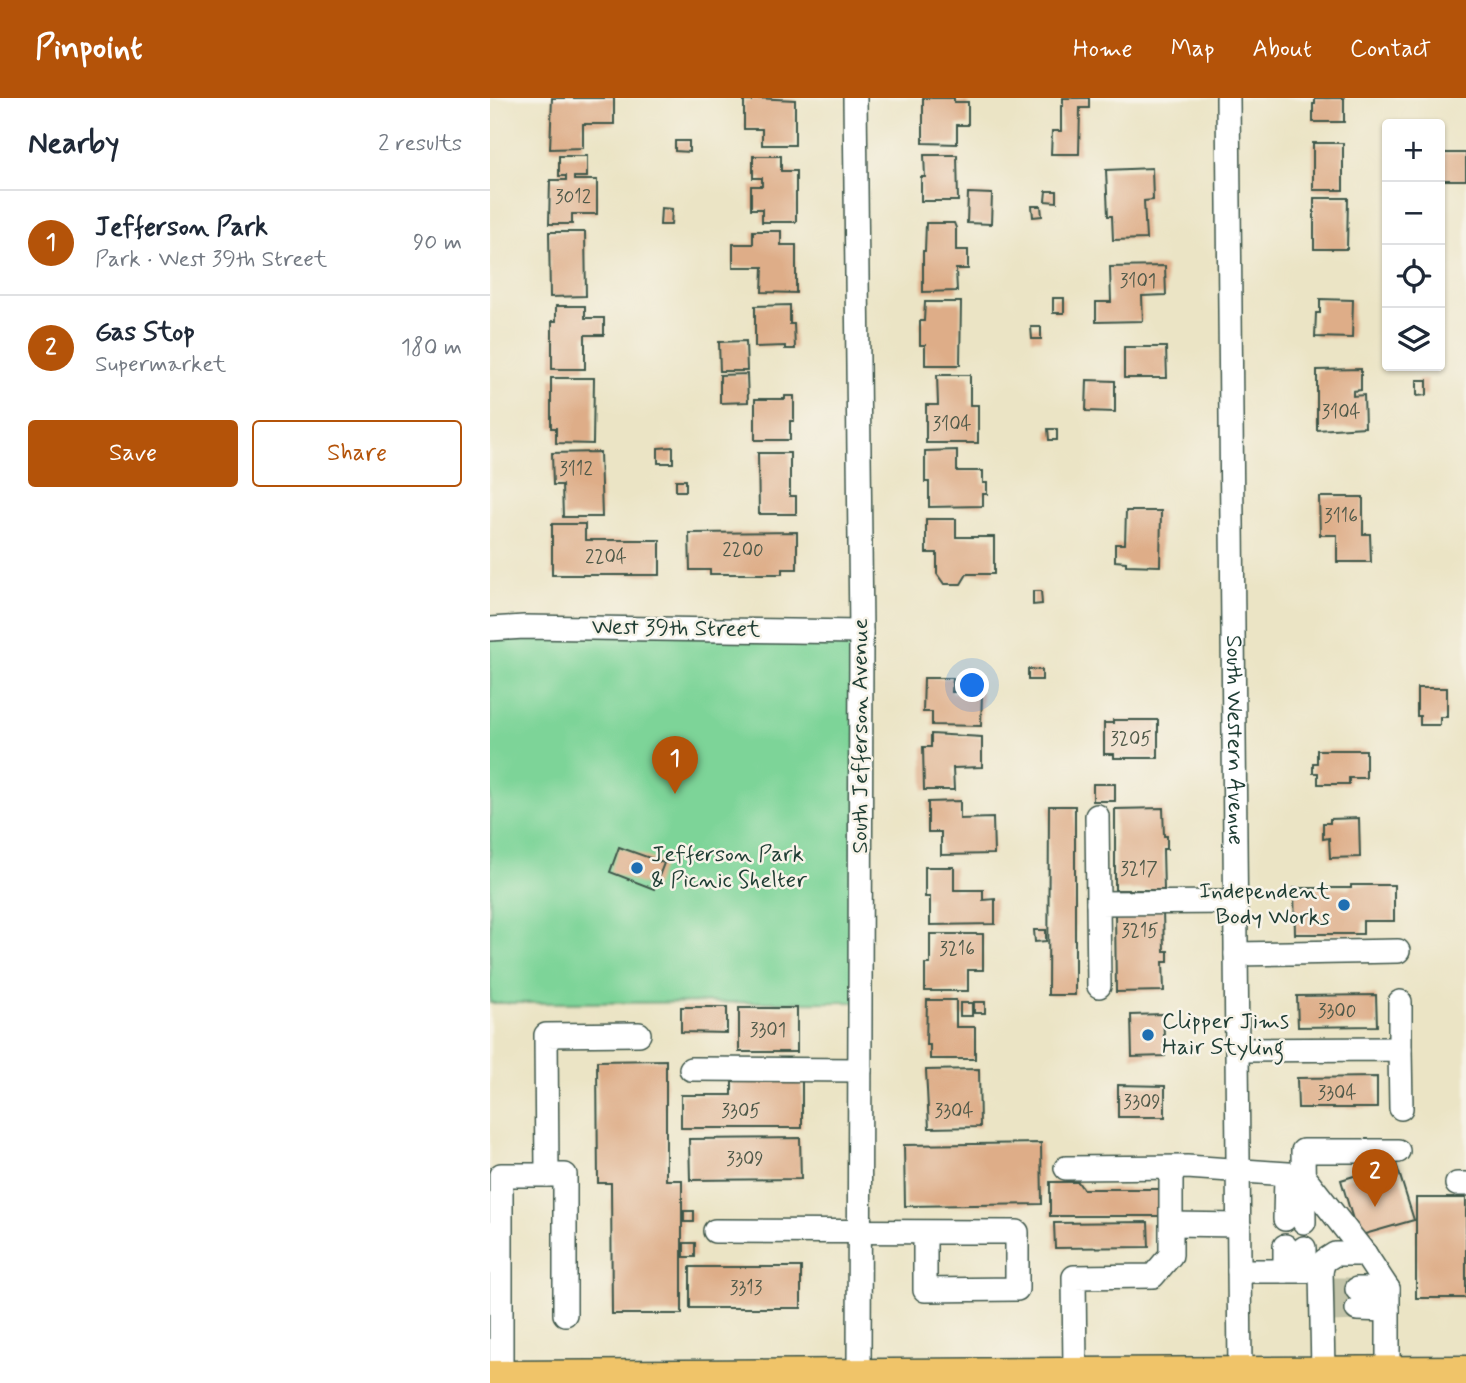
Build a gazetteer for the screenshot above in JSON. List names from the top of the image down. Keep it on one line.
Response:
{"streets":{"street":["West 39th Street","South Jefferson Avenue","South Western Avenue"]},"crossings":[["West 39th Street","South Jefferson Avenue"]],"places":["Jefferson Park & Picnic Shelter","Independent Body Works","Clipper Jims Hair Styling"],"house_numbers":["3012","3101","3104","3104","3112","3116","2200","2204","3205","3217","3215","3216","3300","3301","3304","3309","3305","3304","3309","3313"],"page":{"header":"Pinpoint","nav":["Home","Map","About","Contact"],"heading":["Nearby","2 results"],"map_buttons":["+","−"],"list":[{"mark":"1","name":"Jefferson Park","note":"Park · West 39th Street","value":"90 m"},{"mark":"2","name":"Gas Stop","note":"Supermarket","value":"180 m"}],"buttons":["Save","Share"],"pins":["1","2"]}}
